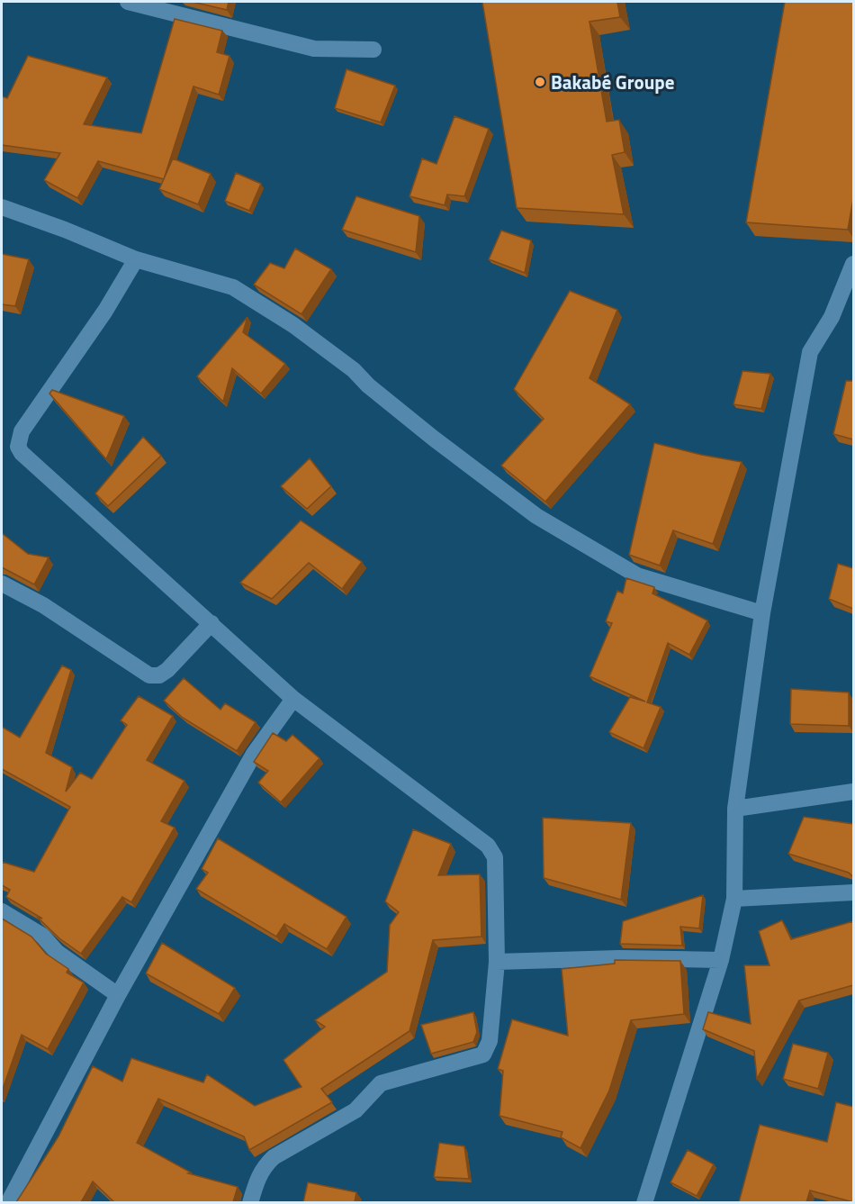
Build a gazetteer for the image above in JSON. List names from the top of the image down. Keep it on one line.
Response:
{"places":["Bakabé Groupe"]}
